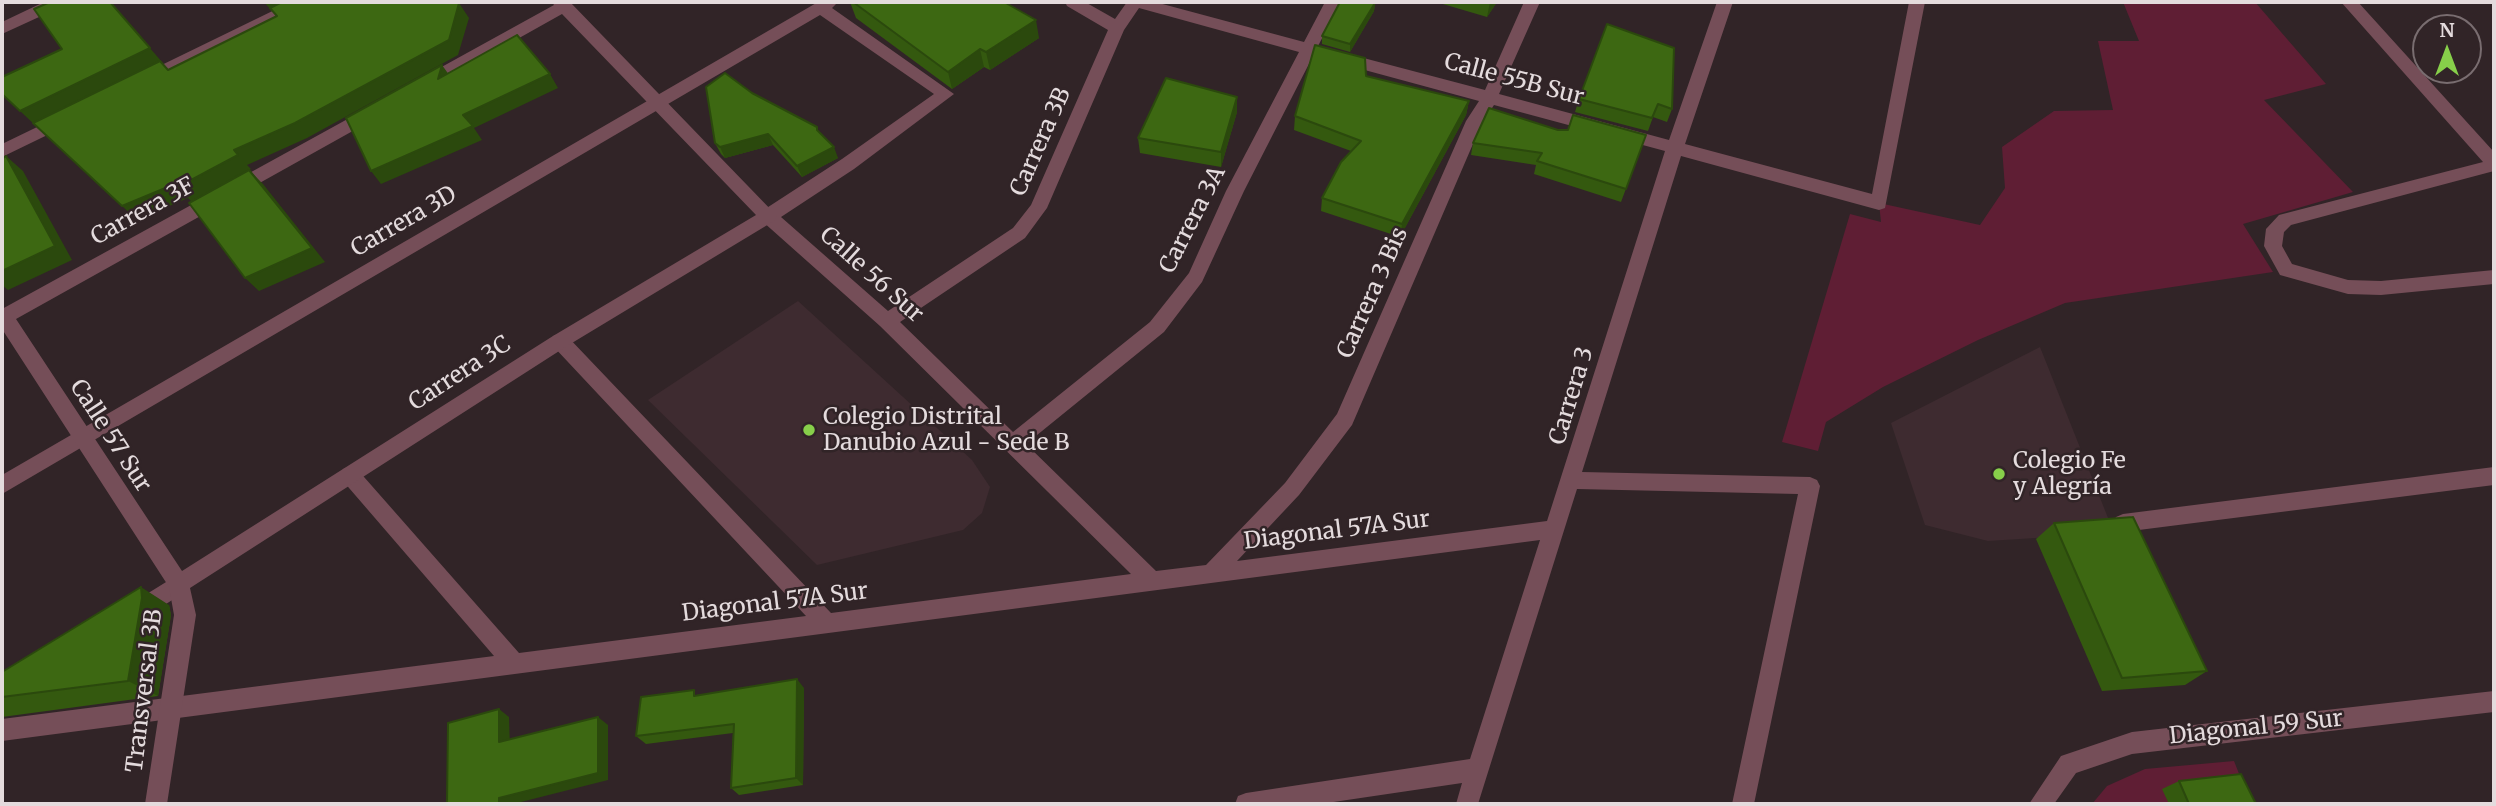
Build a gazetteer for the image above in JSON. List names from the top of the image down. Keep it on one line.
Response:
{"streets":{"street":["Calle 55B Sur","Carrera 3B","Carrera 3F","Carrera 3A","Carrera 3D","Calle 56 Sur","Carrera 3 Bis","Carrera 3C","Carrera 3","Calle 57 Sur","Diagonal 57A Sur","Transversal 3B","Diagonal 59 Sur"]},"crossings":[["Calle 55B Sur","Carrera 3B"],["Calle 55B Sur","Carrera 3A"],["Calle 55B Sur","Carrera 3 Bis"],["Calle 55B Sur","Carrera 3"],["Carrera 3B","Calle 56 Sur"],["Carrera 3F","Calle 57 Sur"],["Carrera 3A","Calle 56 Sur"],["Carrera 3D","Calle 56 Sur"],["Carrera 3D","Carrera 3C"],["Carrera 3D","Calle 57 Sur"],["Calle 56 Sur","Carrera 3C"],["Calle 56 Sur","Diagonal 57A Sur"],["Carrera 3 Bis","Diagonal 57A Sur"],["Carrera 3C","Calle 57 Sur"],["Carrera 3C","Transversal 3B"],["Carrera 3","Diagonal 57A Sur"],["Calle 57 Sur","Transversal 3B"],["Diagonal 57A Sur","Transversal 3B"]],"places":["Colegio Distrital Danubio Azul - Sede B","Colegio Fe y Alegría"],"north":"top"}
